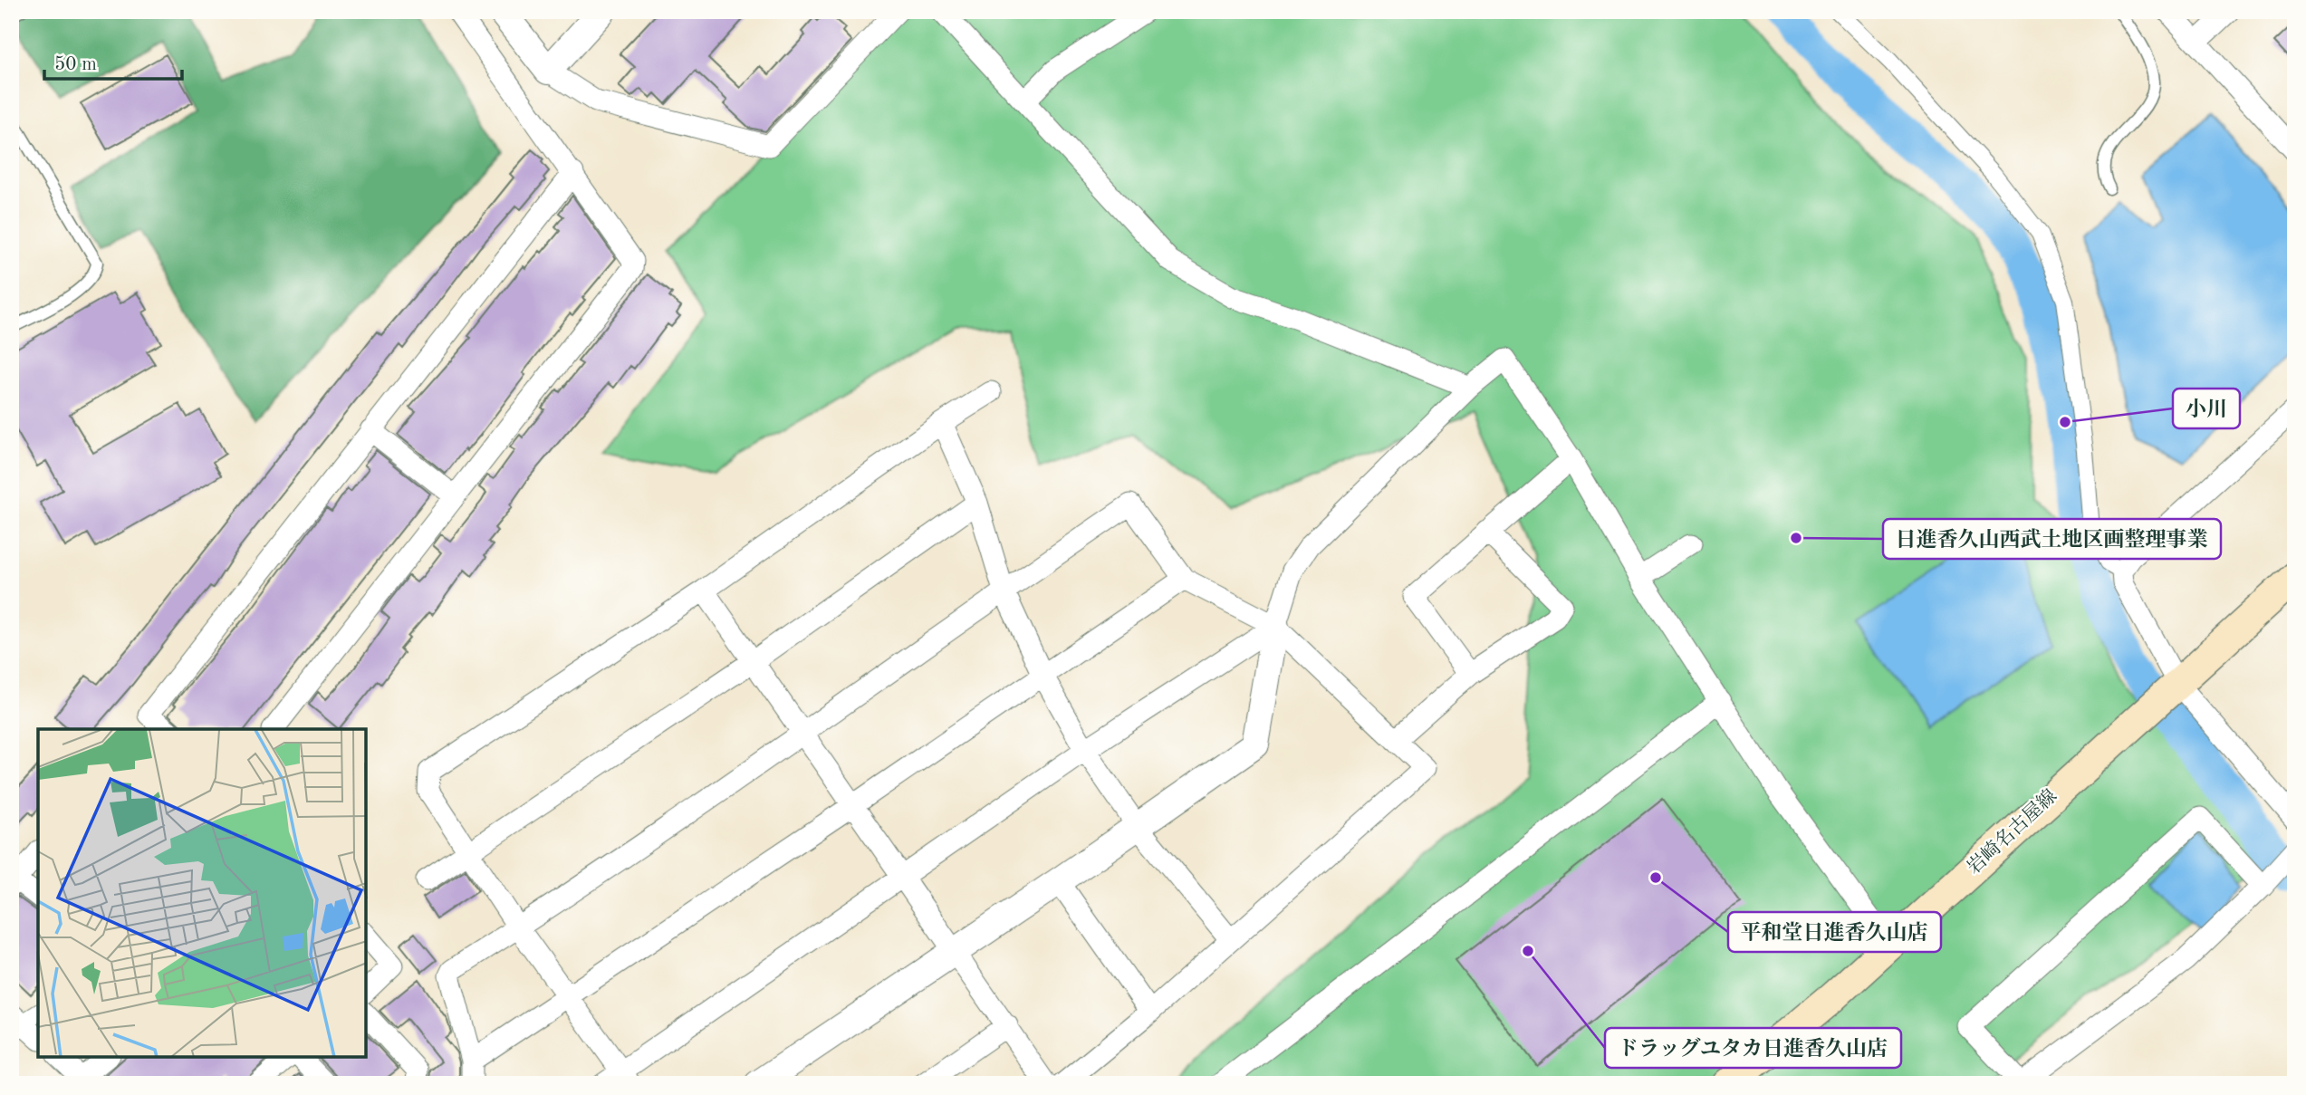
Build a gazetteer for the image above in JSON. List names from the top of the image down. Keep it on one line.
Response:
{"streets":{"main road":["岩崎名古屋線"]},"places":["小川","日進香久山西武土地区画整理事業","平和堂日進香久山店","ドラッグユタカ日進香久山店"],"scale_bar":"50 m"}
